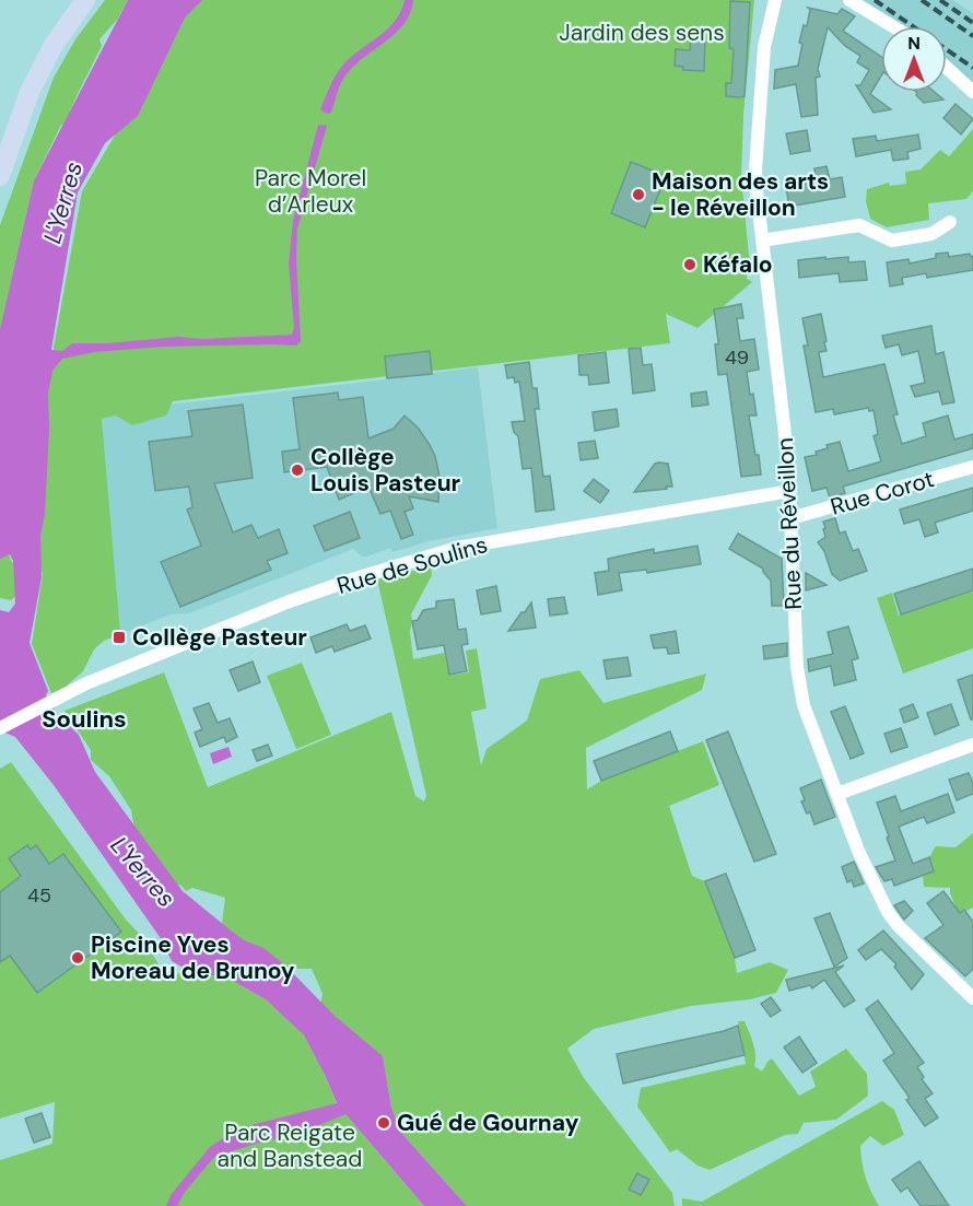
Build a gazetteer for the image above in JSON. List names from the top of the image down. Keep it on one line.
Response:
{"streets":{"street":["Rue Corot","Rue du Réveillon","Rue de Soulins"]},"crossings":[["Rue Corot","Rue du Réveillon"],["Rue du Réveillon","Rue de Soulins"]],"districts":["Soulins"],"water":["L'Yerres"],"parks":["Jardin des sens","Parc Morel d’Arleux","Parc Reigate and Banstead"],"places":{"other":["Maison des arts - le Réveillon","Kéfalo","Collège Louis Pasteur","Piscine Yves Moreau de Brunoy","Gué de Gournay"],"transit":["Collège Pasteur"]},"house_numbers":["49","45"],"north":"top"}
